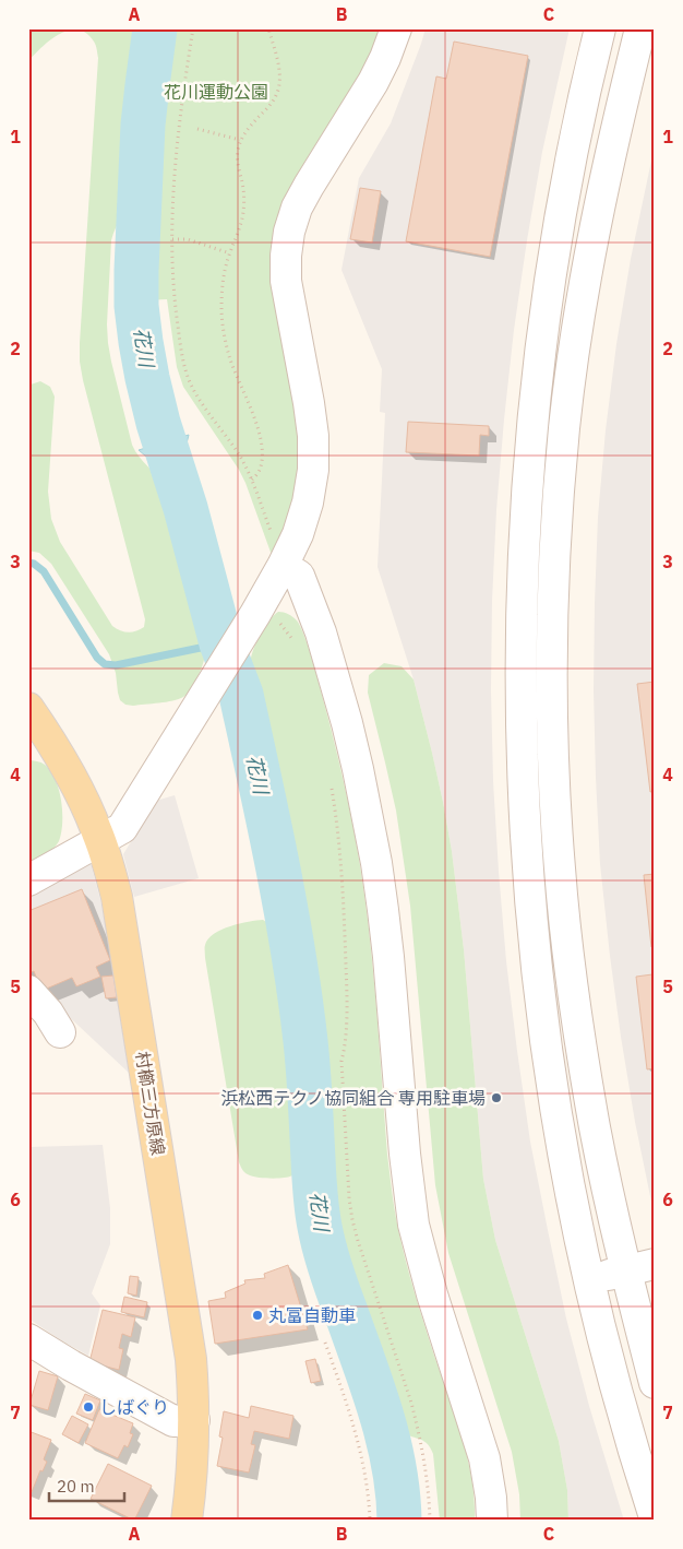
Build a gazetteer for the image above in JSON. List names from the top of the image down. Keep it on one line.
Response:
{"streets":{"main road":["村櫛三方原線"]},"water":["花川"],"parks":["花川運動公園"],"places":["浜松西テクノ協同組合 専用駐車場","丸富自動車","しばぐり"],"scale_bar":"20 m","grid":{"columns":["A","B","C"],"rows":["1","2","3","4","5","6","7"]}}
